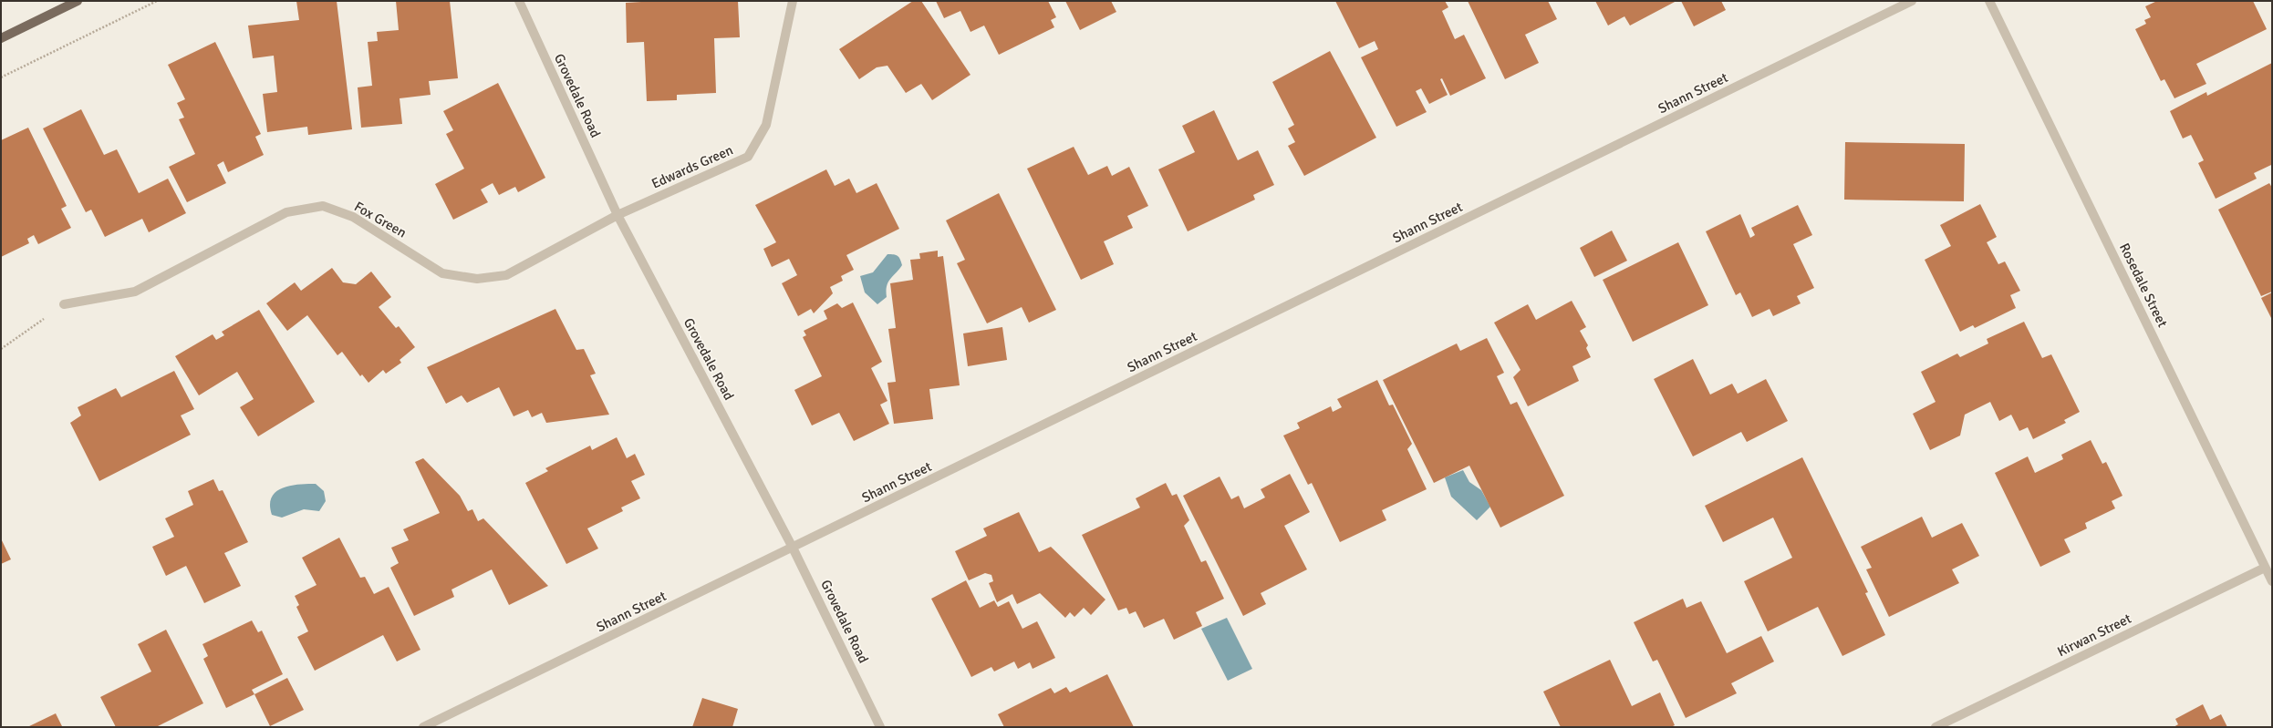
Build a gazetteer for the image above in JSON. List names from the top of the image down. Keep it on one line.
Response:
{"streets":{"street":["Shann Street","Grovedale Road","Edwards Green","Fox Green","Rosedale Street","Kirwan Street"]},"crossings":[["Shann Street","Grovedale Road"],["Grovedale Road","Edwards Green"],["Grovedale Road","Fox Green"],["Edwards Green","Fox Green"],["Rosedale Street","Kirwan Street"]]}
